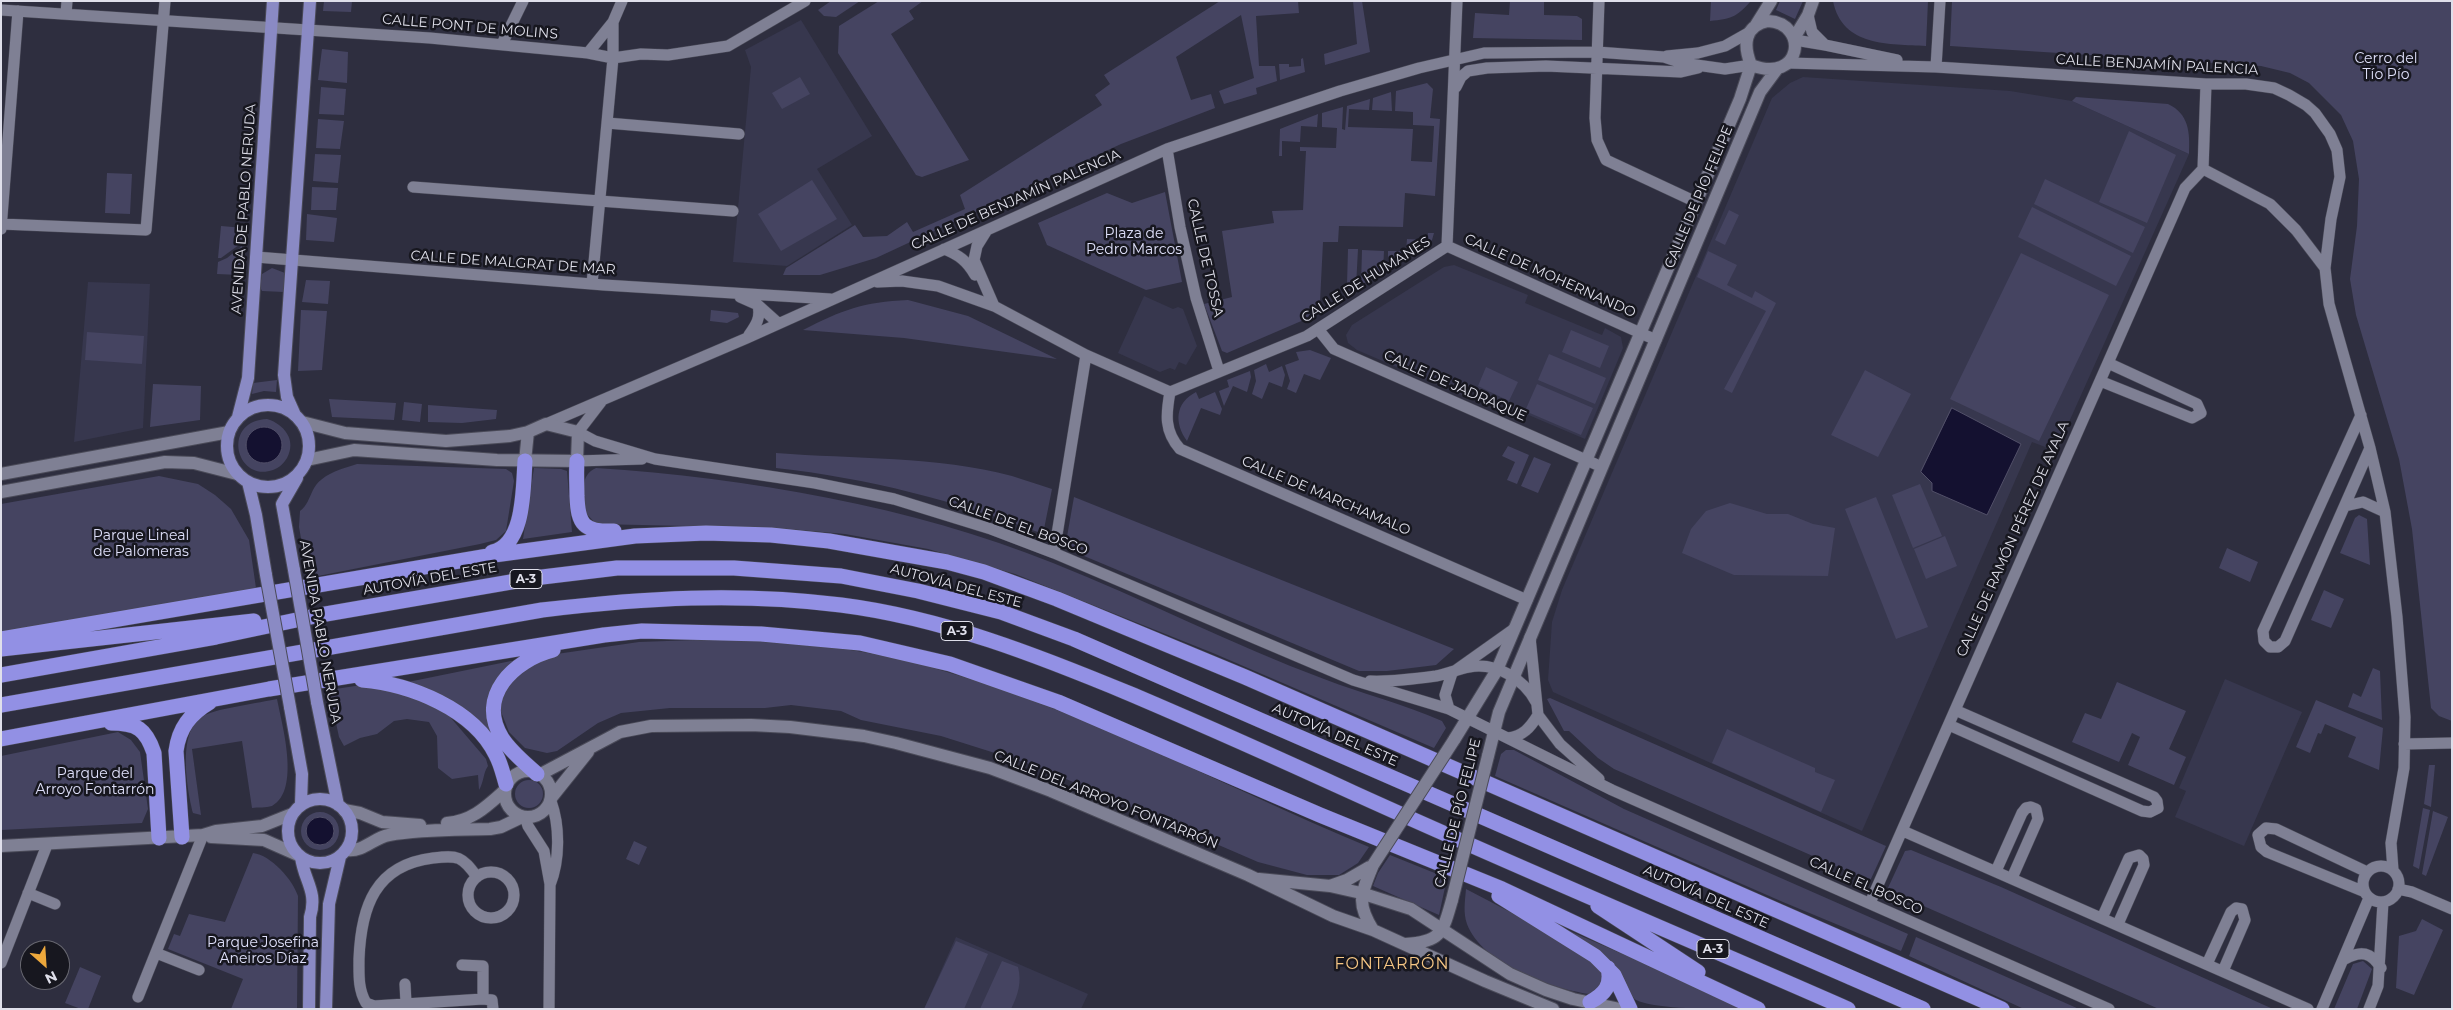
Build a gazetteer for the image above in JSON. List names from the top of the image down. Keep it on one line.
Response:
{"streets":{"highway":["AUTOVÍA DEL ESTE","A-3"],"main road":["AVENIDA DE PABLO NERUDA","AVENIDA PABLO NERUDA"],"street":["CALLE PONT DE MOLINS","CALLE BENJAMÍN PALENCIA","CALLE DE PÍO FELIPE","CALLE DE BENJAMÍN PALENCIA","CALLE DE TOSSA","CALLE DE MALGRAT DE MAR","CALLE DE MOHERNANDO","CALLE DE HUMANES","CALLE DE JADRAQUE","CALLE DE MARCHAMALO","CALLE DE EL BOSCO","CALLE DE RAMÓN PÉREZ DE AYALA","CALLE DEL ARROYO FONTARRÓN","CALLE EL BOSCO"]},"crossings":[["CALLE PONT DE MOLINS","AVENIDA DE PABLO NERUDA"],["CALLE BENJAMÍN PALENCIA","CALLE DE PÍO FELIPE"],["CALLE BENJAMÍN PALENCIA","CALLE DE BENJAMÍN PALENCIA"],["CALLE DE PÍO FELIPE","CALLE DE BENJAMÍN PALENCIA"],["CALLE DE PÍO FELIPE","CALLE DE MOHERNANDO"],["CALLE DE PÍO FELIPE","CALLE DE JADRAQUE"],["CALLE DE PÍO FELIPE","CALLE DE MARCHAMALO"],["CALLE DE PÍO FELIPE","CALLE DE EL BOSCO"],["CALLE DE PÍO FELIPE","CALLE DEL ARROYO FONTARRÓN"],["CALLE DE PÍO FELIPE","CALLE EL BOSCO"],["CALLE DE BENJAMÍN PALENCIA","AVENIDA DE PABLO NERUDA"],["CALLE DE BENJAMÍN PALENCIA","CALLE DE TOSSA"],["CALLE DE BENJAMÍN PALENCIA","CALLE DE MALGRAT DE MAR"],["CALLE DE BENJAMÍN PALENCIA","CALLE DE HUMANES"],["CALLE DE BENJAMÍN PALENCIA","CALLE DE EL BOSCO"],["CALLE DE BENJAMÍN PALENCIA","AVENIDA PABLO NERUDA"],["AVENIDA DE PABLO NERUDA","CALLE DE MALGRAT DE MAR"],["AVENIDA DE PABLO NERUDA","AVENIDA PABLO NERUDA"],["CALLE DE TOSSA","CALLE DE HUMANES"],["CALLE DE MOHERNANDO","CALLE DE HUMANES"],["CALLE DE HUMANES","CALLE DE JADRAQUE"],["CALLE DE HUMANES","CALLE DE MARCHAMALO"],["CALLE DE RAMÓN PÉREZ DE AYALA","CALLE EL BOSCO"]],"districts":["FONTARRÓN"],"parks":["Cerro del Tío Pío","Plaza de Pedro Marcos","Parque Lineal de Palomeras","Parque del Arroyo Fontarrón","Parque Josefina Aneiros Díaz"],"north":"bottom right"}
